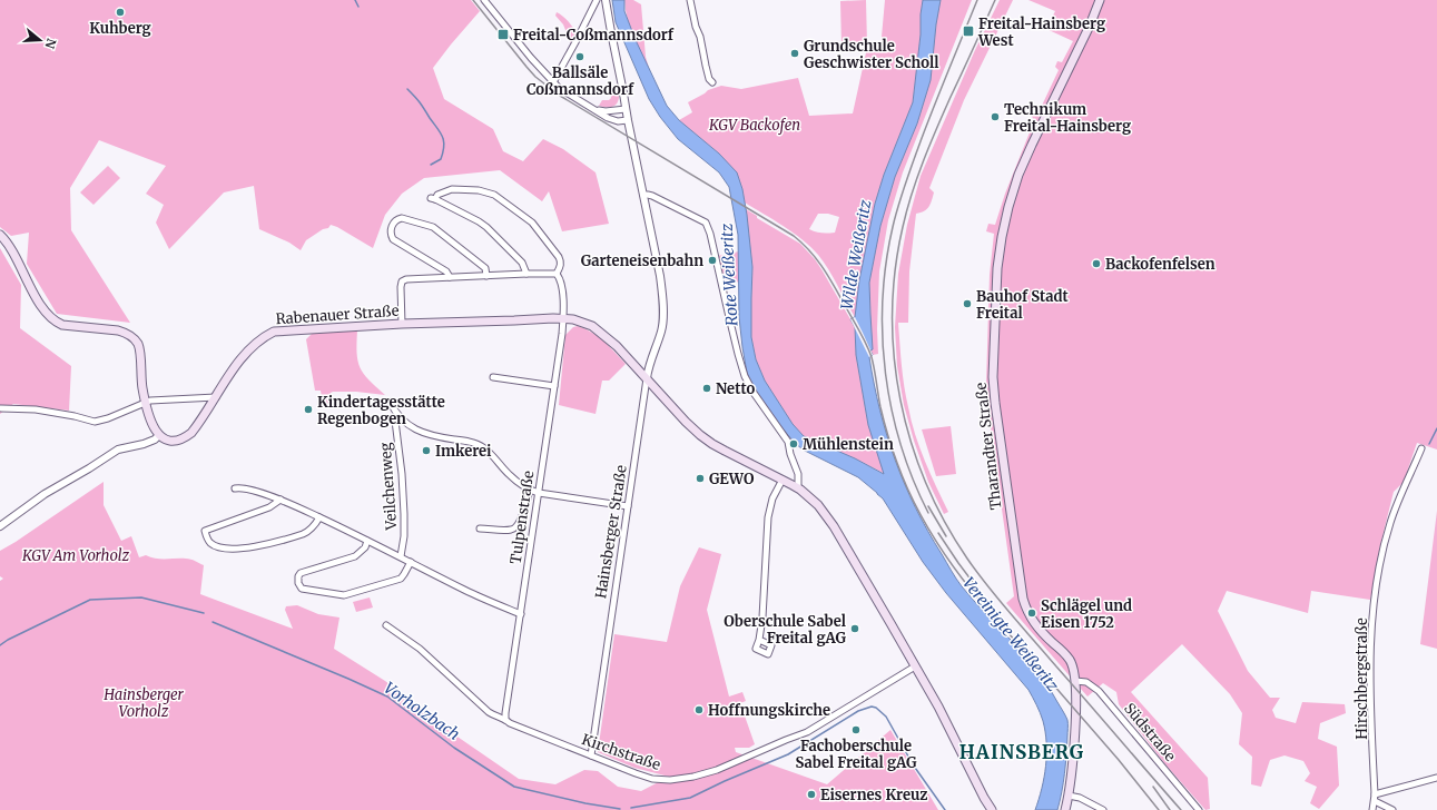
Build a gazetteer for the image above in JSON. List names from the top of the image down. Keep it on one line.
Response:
{"streets":{"main road":["Rabenauer Straße","Tharandter Straße"],"street":["Veilchenweg","Tulpenstraße","Hainsberger Straße","Hirschbergstraße","Südstraße","Kirchstraße"]},"crossings":[["Rabenauer Straße","Tulpenstraße"],["Rabenauer Straße","Hainsberger Straße"],["Rabenauer Straße","Kirchstraße"],["Tharandter Straße","Südstraße"],["Tulpenstraße","Kirchstraße"],["Hainsberger Straße","Kirchstraße"]],"districts":["HAINSBERG"],"water":["Wilde Weißeritz","Rote Weißeritz","Vereinigte Weißeritz","Vorholzbach"],"parks":["KGV Backofen","KGV Am Vorholz","Hainsberger Vorholz"],"places":{"other":["Kuhberg","Grundschule Geschwister Scholl","Ballsäle Coßmannsdorf","Technikum Freital-Hainsberg","Garteneisenbahn","Backofenfelsen","Bauhof Stadt Freital","Netto","Kindertagesstätte Regenbogen","Mühlenstein","Imkerei","GEWO","Schlägel und Eisen 1752","Oberschule Sabel Freital gAG","Hoffnungskirche","Fachoberschule Sabel Freital gAG","Eisernes Kreuz"],"transit":["Freital-Hainsberg West","Freital-Coßmannsdorf"]},"north":"right"}
